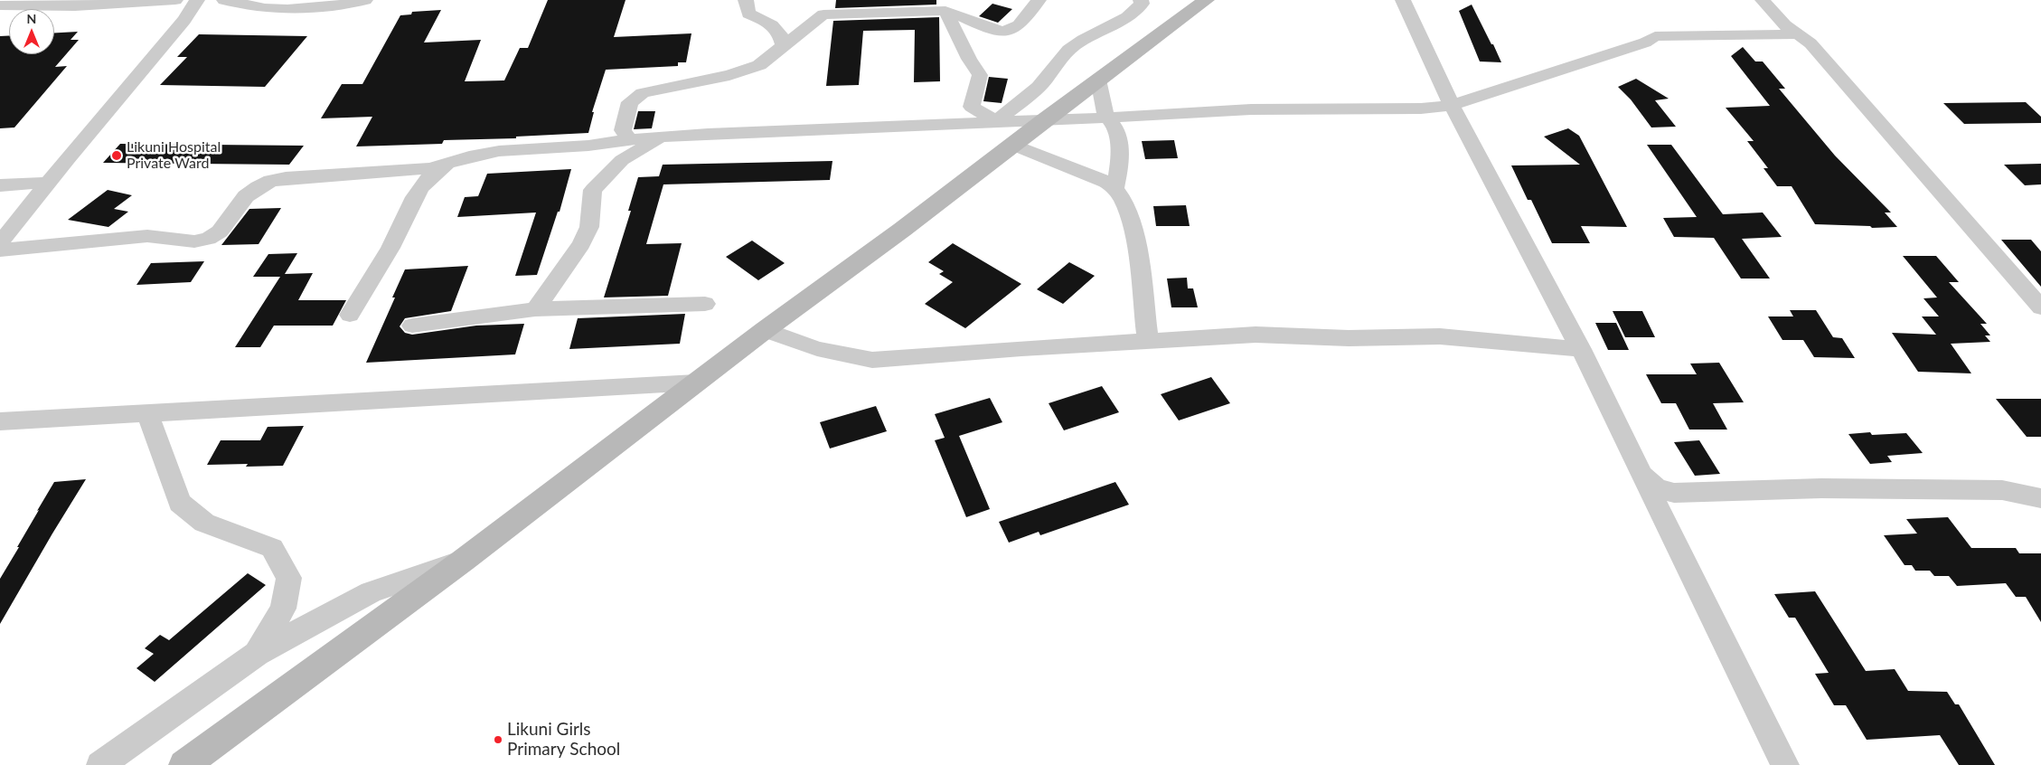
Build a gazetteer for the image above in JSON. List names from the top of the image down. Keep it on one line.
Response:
{"places":["Likuni Hospital Private Ward","Likuni Girls Primary School"],"north":"top"}
